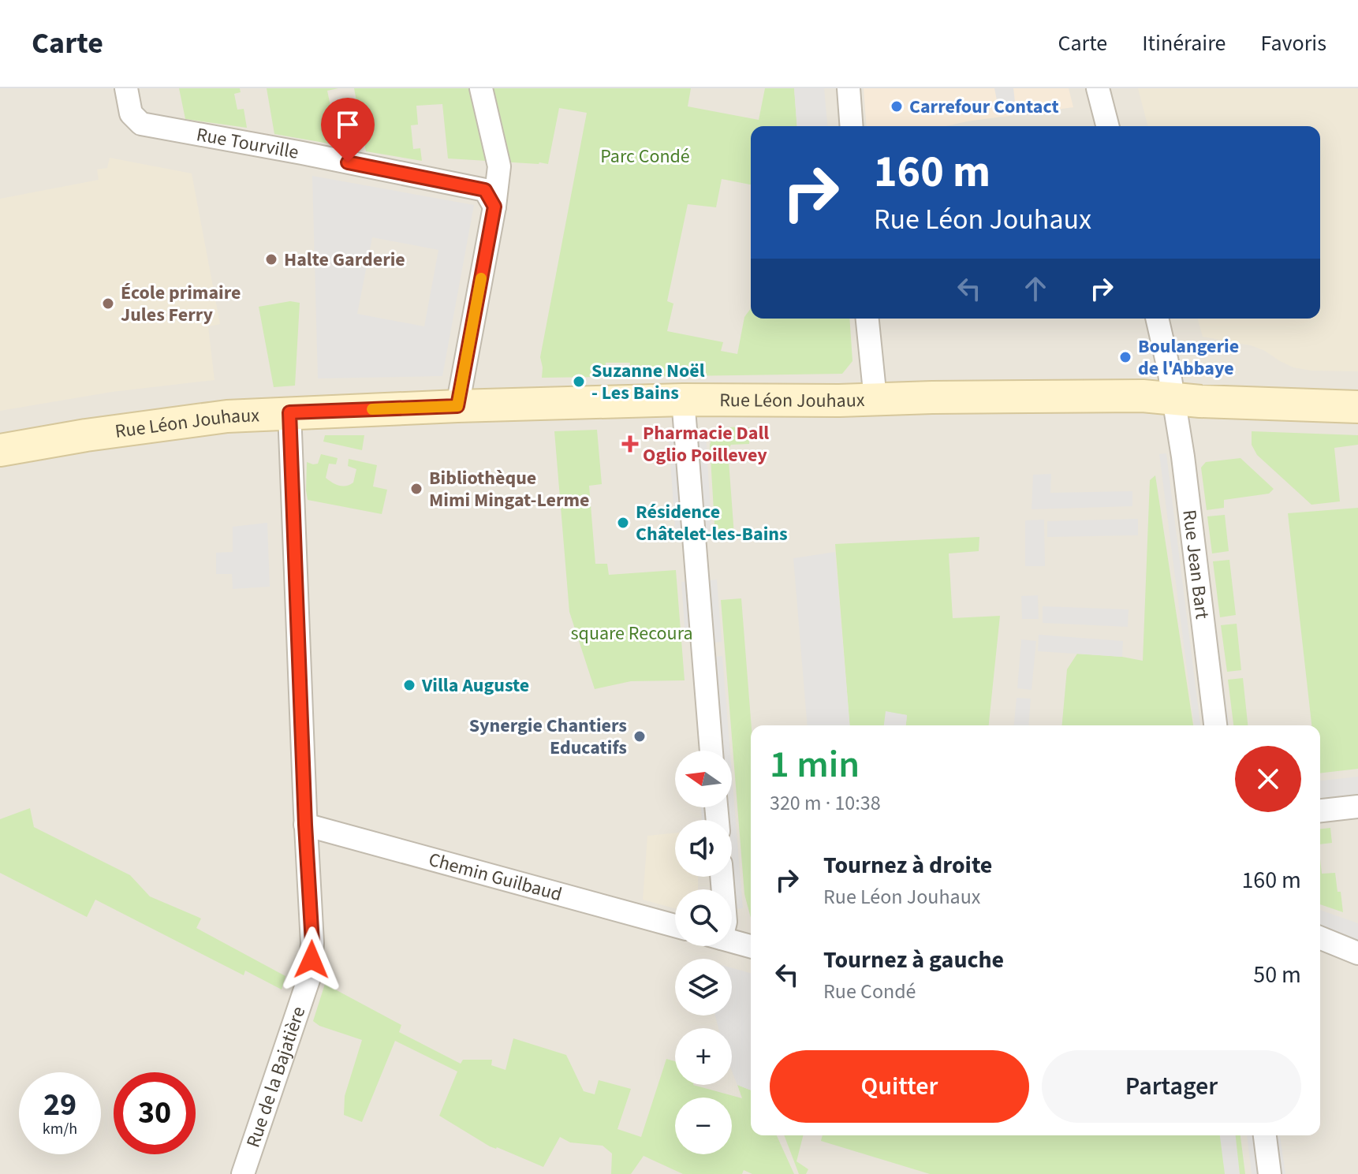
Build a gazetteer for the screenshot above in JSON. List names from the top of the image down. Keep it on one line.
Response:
{"streets":{"street":["Rue Tourville","Rue Léon Jouhaux","Rue Jean Bart","Chemin Guilbaud","Rue de la Bajatière"]},"crossings":[["Rue Léon Jouhaux","Rue Jean Bart"],["Rue Léon Jouhaux","Rue de la Bajatière"],["Chemin Guilbaud","Rue de la Bajatière"]],"parks":["Parc Condé","square Recoura"],"places":{"other":["Carrefour Contact","Halte Garderie","École primaire Jules Ferry","Boulangerie de l'Abbaye","Suzanne Noël - Les Bains","Bibliothèque Mimi Mingat-Lerme","Résidence Châtelet-les-Bains","Villa Auguste","Synergie Chantiers Educatifs"],"health":["Pharmacie Dall Oglio Poillevey"]},"north":"left","page":{"header":"Carte","nav":["Carte","Itinéraire","Favoris"],"turn":["160 m","Rue Léon Jouhaux"],"heading":["1 min","320 m · 10:38"],"map_buttons":["+","−"],"list":[{"name":"Tournez à droite","note":"Rue Léon Jouhaux","value":"160 m"},{"name":"Tournez à gauche","note":"Rue Condé","value":"50 m"}],"buttons":["Quitter","Partager"],"speed":"29 km/h","limit":"30"}}
